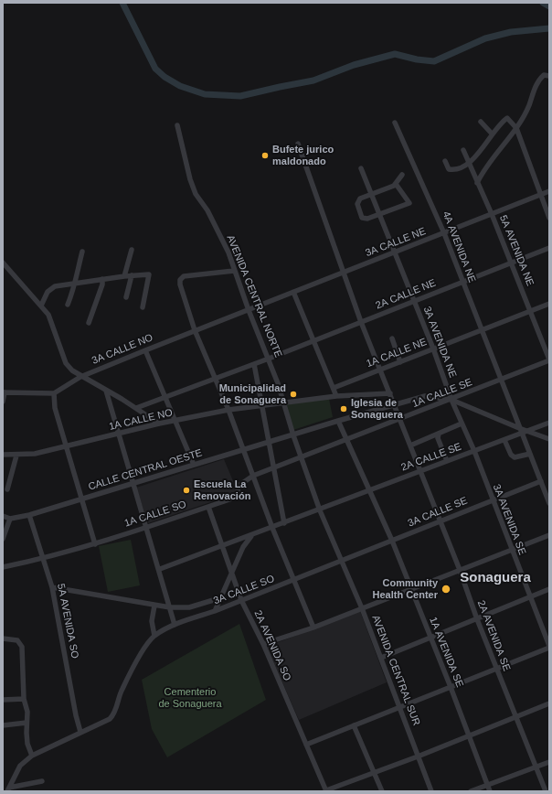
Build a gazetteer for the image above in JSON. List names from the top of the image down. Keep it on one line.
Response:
{"streets":{"street":["3A CALLE NE","4A AVENIDA NE","5A AVENIDA NE","2A CALLE NE","AVENIDA CENTRAL NORTE","3A AVENIDA NE","3A CALLE NO","1A CALLE NE","1A CALLE SE","1A CALLE NO","2A CALLE SE","CALLE CENTRAL OESTE","3A CALLE SE","1A CALLE SO","3A AVENIDA SE","3A CALLE SO","5A AVENIDA SO","2A AVENIDA SE","2A AVENIDA SO","1A AVENIDA SE","AVENIDA CENTRAL SUR"]},"crossings":[["3A CALLE NE","4A AVENIDA NE"],["3A CALLE NE","5A AVENIDA NE"],["3A CALLE NE","AVENIDA CENTRAL NORTE"],["3A CALLE NE","3A AVENIDA NE"],["3A CALLE NE","3A CALLE NO"],["3A CALLE NE","2A AVENIDA SE"],["4A AVENIDA NE","2A CALLE NE"],["4A AVENIDA NE","1A CALLE NE"],["4A AVENIDA NE","1A CALLE SE"],["4A AVENIDA NE","2A CALLE SE"],["4A AVENIDA NE","3A CALLE SE"],["5A AVENIDA NE","2A CALLE NE"],["5A AVENIDA NE","1A CALLE NE"],["5A AVENIDA NE","1A CALLE SE"],["2A CALLE NE","AVENIDA CENTRAL NORTE"],["2A CALLE NE","3A AVENIDA NE"],["2A CALLE NE","2A AVENIDA SE"],["AVENIDA CENTRAL NORTE","3A CALLE NO"],["AVENIDA CENTRAL NORTE","1A CALLE NO"],["AVENIDA CENTRAL NORTE","CALLE CENTRAL OESTE"],["AVENIDA CENTRAL NORTE","AVENIDA CENTRAL SUR"],["3A AVENIDA NE","1A CALLE NE"],["3A AVENIDA NE","1A CALLE SE"],["3A AVENIDA NE","CALLE CENTRAL OESTE"],["3A AVENIDA NE","3A AVENIDA SE"],["1A CALLE NE","2A AVENIDA SE"],["1A CALLE SE","CALLE CENTRAL OESTE"],["1A CALLE SE","1A CALLE SO"],["1A CALLE SE","3A AVENIDA SE"],["1A CALLE SE","2A AVENIDA SE"],["1A CALLE SE","1A AVENIDA SE"],["1A CALLE SE","AVENIDA CENTRAL SUR"],["2A CALLE SE","3A AVENIDA SE"],["2A CALLE SE","2A AVENIDA SE"],["2A CALLE SE","2A AVENIDA SO"],["2A CALLE SE","1A AVENIDA SE"],["2A CALLE SE","AVENIDA CENTRAL SUR"],["CALLE CENTRAL OESTE","3A AVENIDA SE"],["CALLE CENTRAL OESTE","5A AVENIDA SO"],["CALLE CENTRAL OESTE","2A AVENIDA SE"],["CALLE CENTRAL OESTE","1A AVENIDA SE"],["CALLE CENTRAL OESTE","AVENIDA CENTRAL SUR"],["3A CALLE SE","3A AVENIDA SE"],["3A CALLE SE","3A CALLE SO"],["3A CALLE SE","2A AVENIDA SE"],["3A CALLE SE","1A AVENIDA SE"],["3A CALLE SE","AVENIDA CENTRAL SUR"],["1A CALLE SO","5A AVENIDA SO"],["1A CALLE SO","2A AVENIDA SO"],["1A CALLE SO","AVENIDA CENTRAL SUR"],["3A CALLE SO","2A AVENIDA SO"],["3A CALLE SO","AVENIDA CENTRAL SUR"]],"districts":["Sonaguera"],"parks":["Cementerio de Sonaguera"],"places":["Bufete jurico maldonado","Municipalidad de Sonaguera","Iglesia de Sonaguera","Escuela La Renovación","Community Health Center"]}
